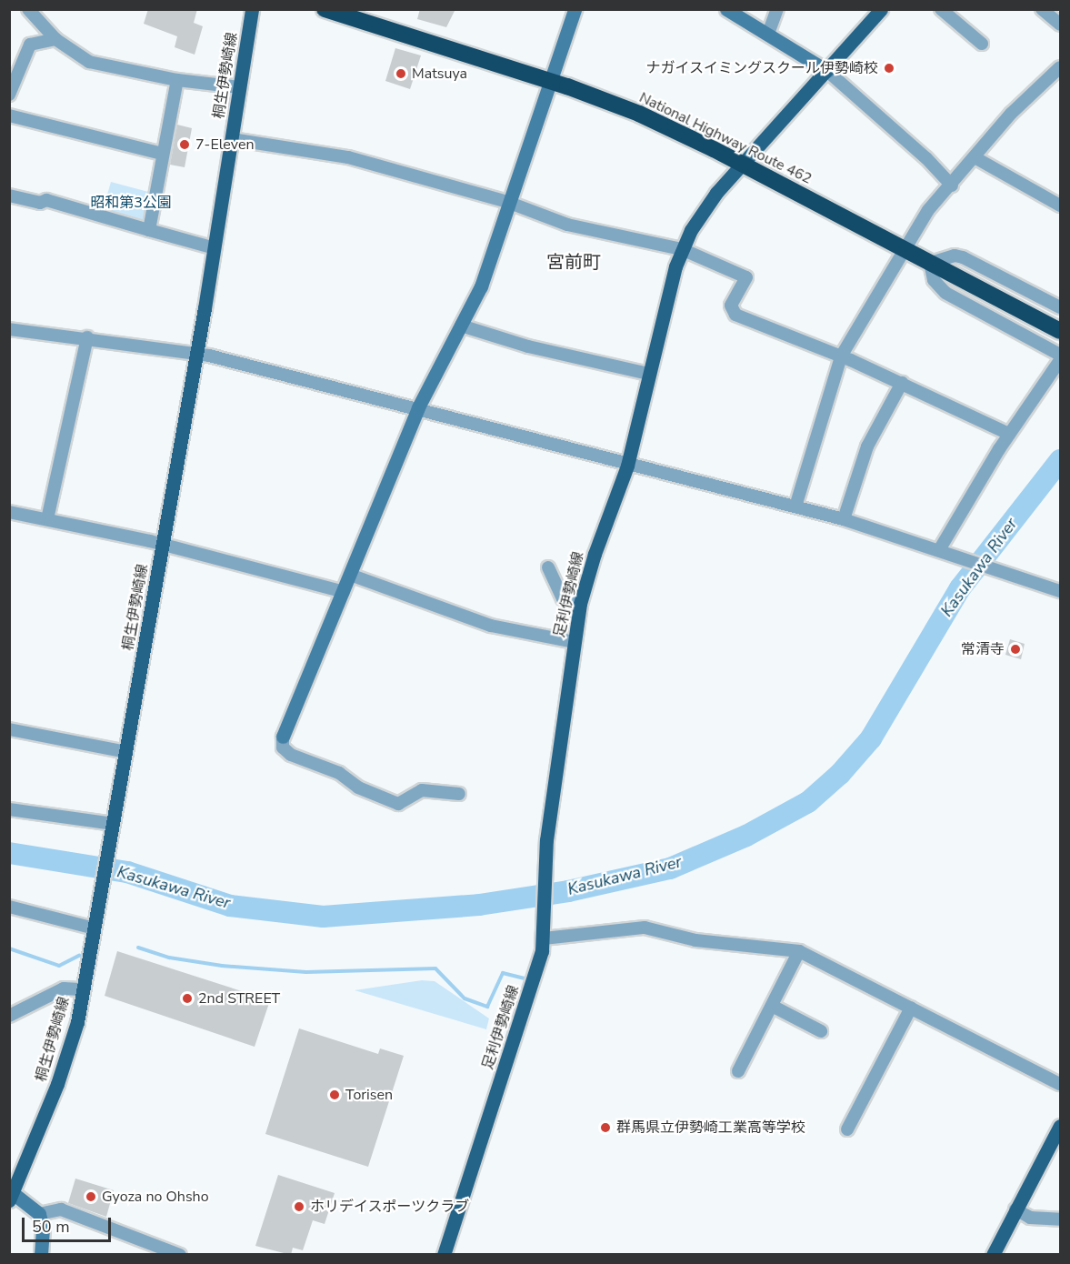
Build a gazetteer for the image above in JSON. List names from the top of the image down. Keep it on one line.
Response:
{"streets":{"highway":["National Highway Route 462"],"main road":["桐生伊勢崎線","足利伊勢崎線"]},"crossings":[["National Highway Route 462","足利伊勢崎線"]],"districts":["宮前町"],"water":["Kasukawa River"],"parks":["昭和第3公園"],"places":["ナガイスイミングスクール伊勢崎校","Matsuya","7-Eleven","常清寺","2nd STREET","Torisen","群馬県立伊勢崎工業高等学校","Gyoza no Ohsho","ホリデイスポーツクラブ"],"scale_bar":"50 m"}
